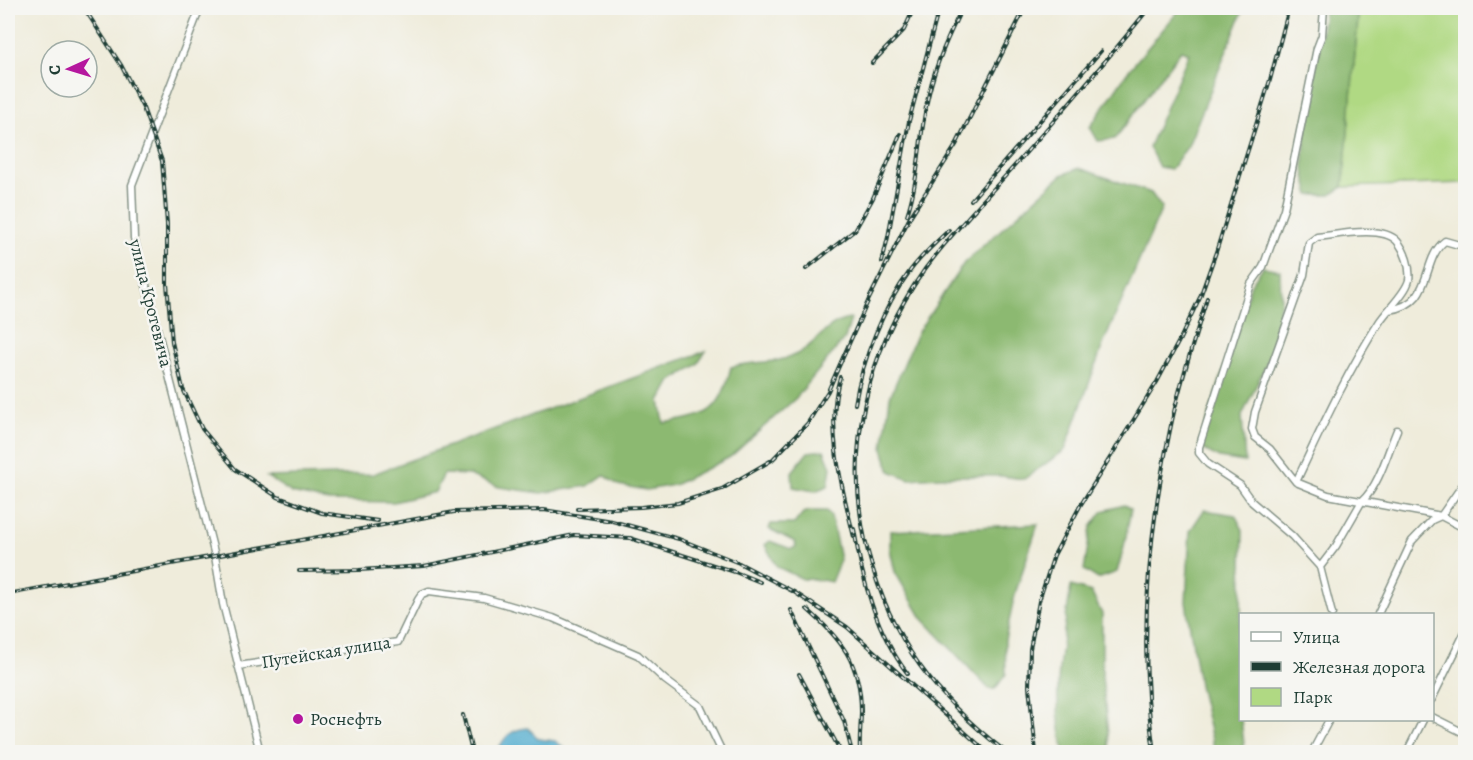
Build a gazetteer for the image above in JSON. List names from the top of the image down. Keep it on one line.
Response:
{"streets":{"street":["улица Кротевича","Путейская улица"]},"crossings":[["улица Кротевича","Путейская улица"]],"places":["Роснефть"],"legend":["Улица","Железная дорога","Парк"],"north":"left"}
